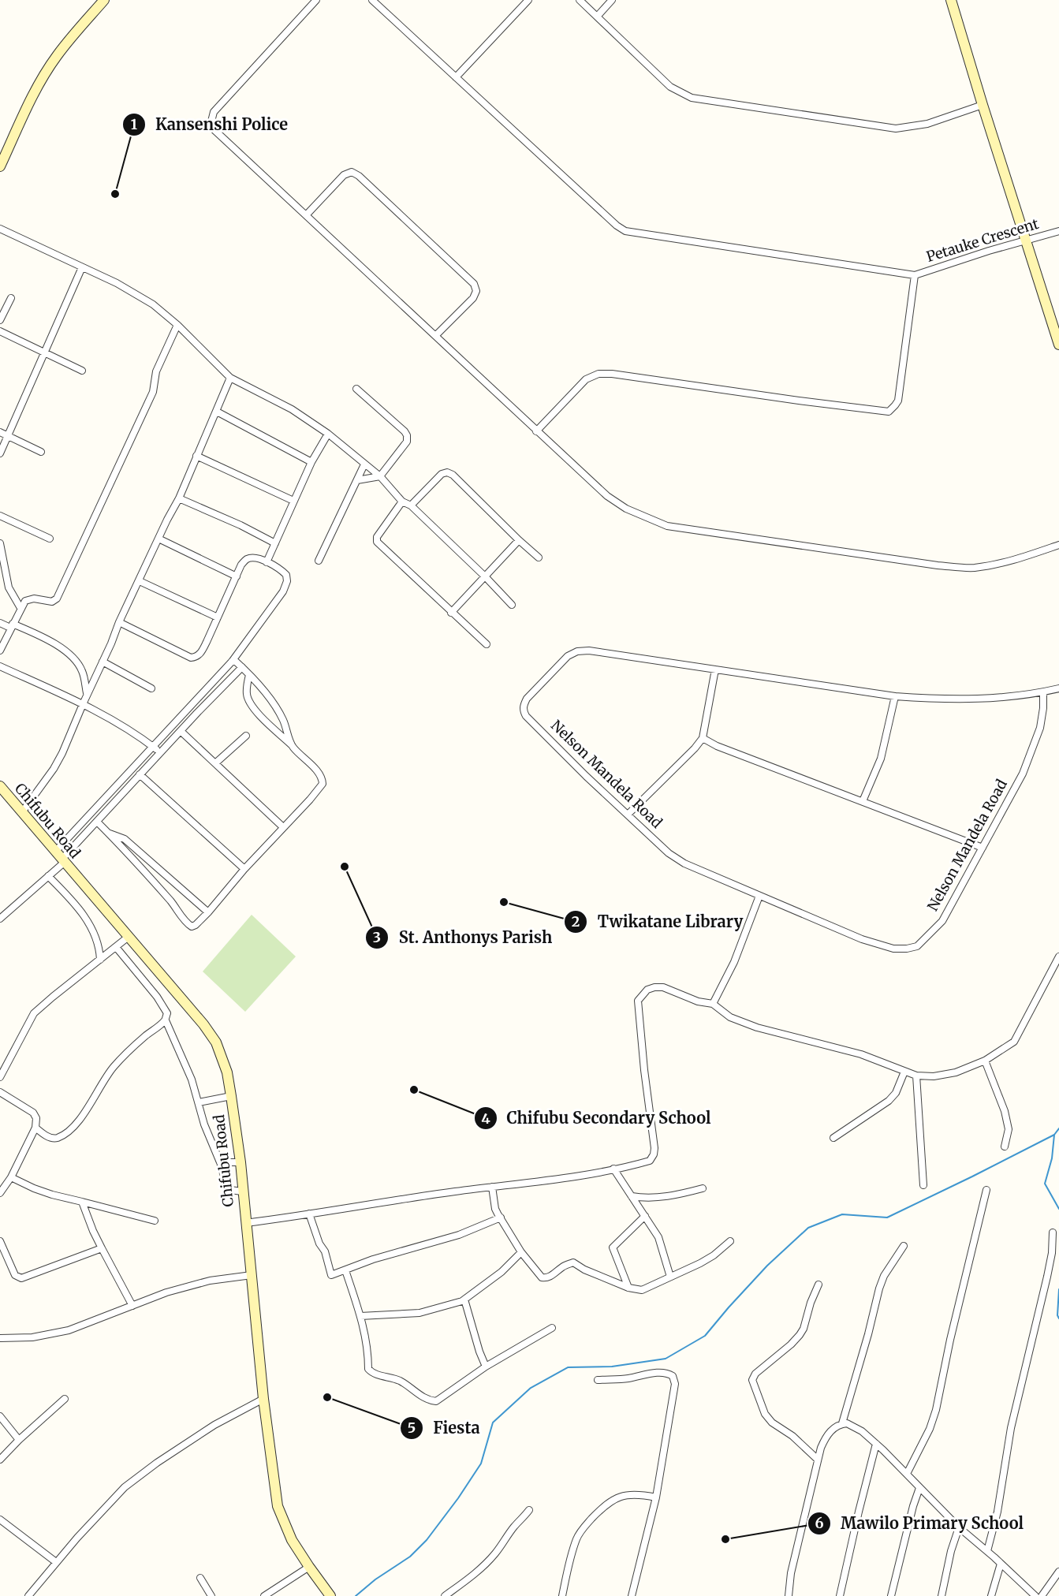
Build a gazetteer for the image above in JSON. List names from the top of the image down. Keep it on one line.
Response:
{"streets":{"main road":["Chifubu Road"],"street":["Petauke Crescent","Nelson Mandela Road"]},"places":["Kansenshi Police","St. Anthonys Parish","Twikatane Library","Chifubu Secondary School","Fiesta","Mawilo Primary School"]}
